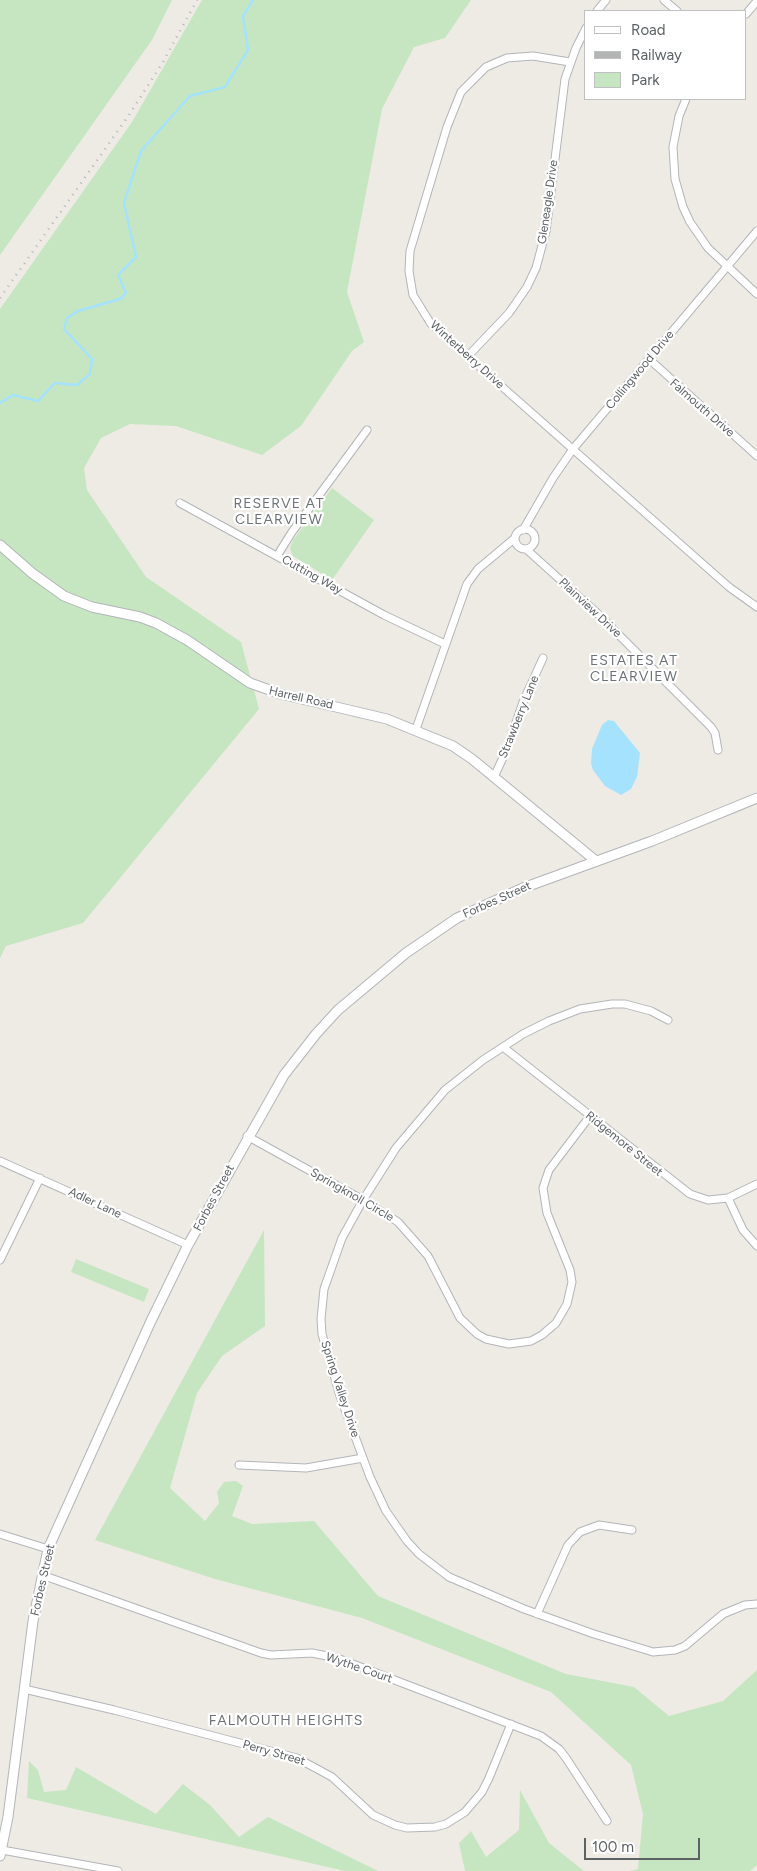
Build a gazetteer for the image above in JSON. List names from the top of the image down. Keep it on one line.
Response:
{"streets":{"street":["Gleneagle Drive","Winterberry Drive","Collingwood Drive","Falmouth Drive","Cutting Way","Plainview Drive","Harrell Road","Strawberry Lane","Forbes Street","Ridgemore Street","Springknoll Circle","Adler Lane","Spring Valley Drive","Wythe Court","Perry Street"]},"crossings":[["Gleneagle Drive","Winterberry Drive"],["Winterberry Drive","Collingwood Drive"],["Collingwood Drive","Falmouth Drive"],["Collingwood Drive","Plainview Drive"],["Harrell Road","Strawberry Lane"],["Harrell Road","Forbes Street"],["Forbes Street","Springknoll Circle"],["Forbes Street","Adler Lane"],["Forbes Street","Wythe Court"],["Forbes Street","Perry Street"],["Ridgemore Street","Springknoll Circle"],["Ridgemore Street","Spring Valley Drive"],["Springknoll Circle","Spring Valley Drive"],["Wythe Court","Perry Street"]],"districts":["RESERVE AT CLEARVIEW","ESTATES AT CLEARVIEW","FALMOUTH HEIGHTS"],"legend":["Road","Railway","Park"],"scale_bar":"100 m"}
